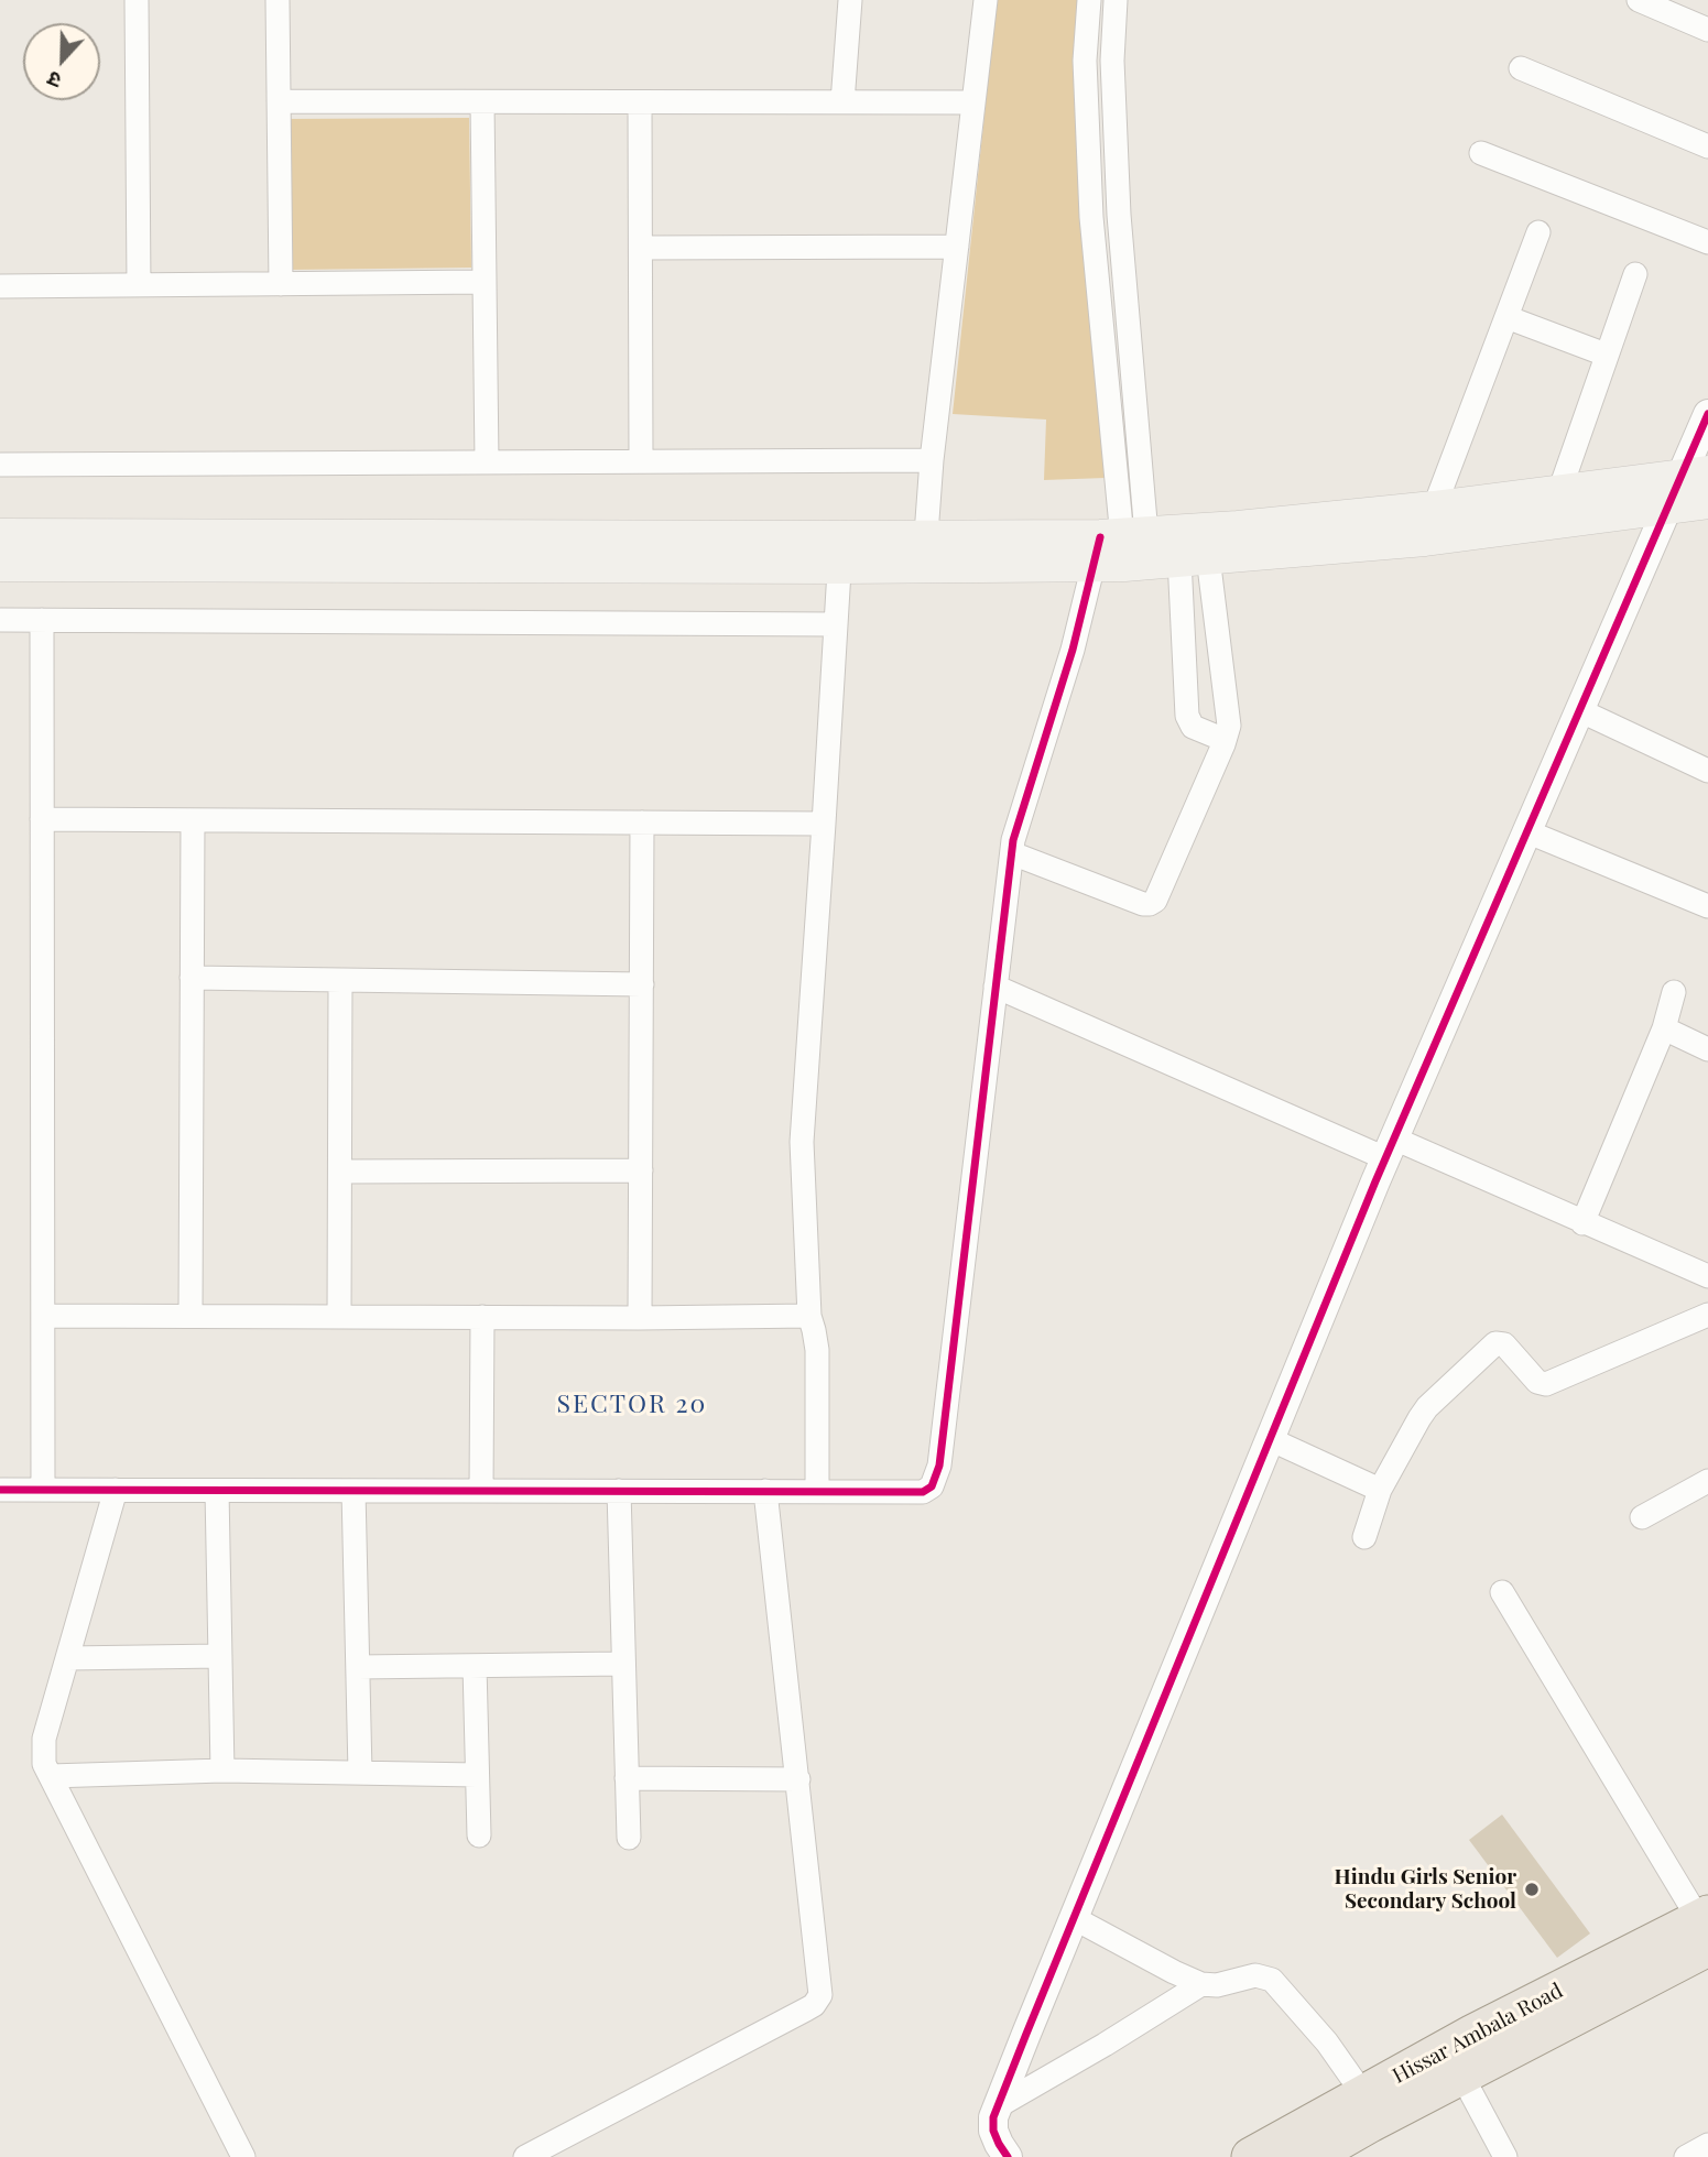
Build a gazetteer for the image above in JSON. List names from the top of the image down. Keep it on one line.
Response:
{"streets":{"main road":["Hissar Ambala Road"]},"districts":["SECTOR 20"],"places":["Hindu Girls Senior Secondary School"],"north":"bottom"}
